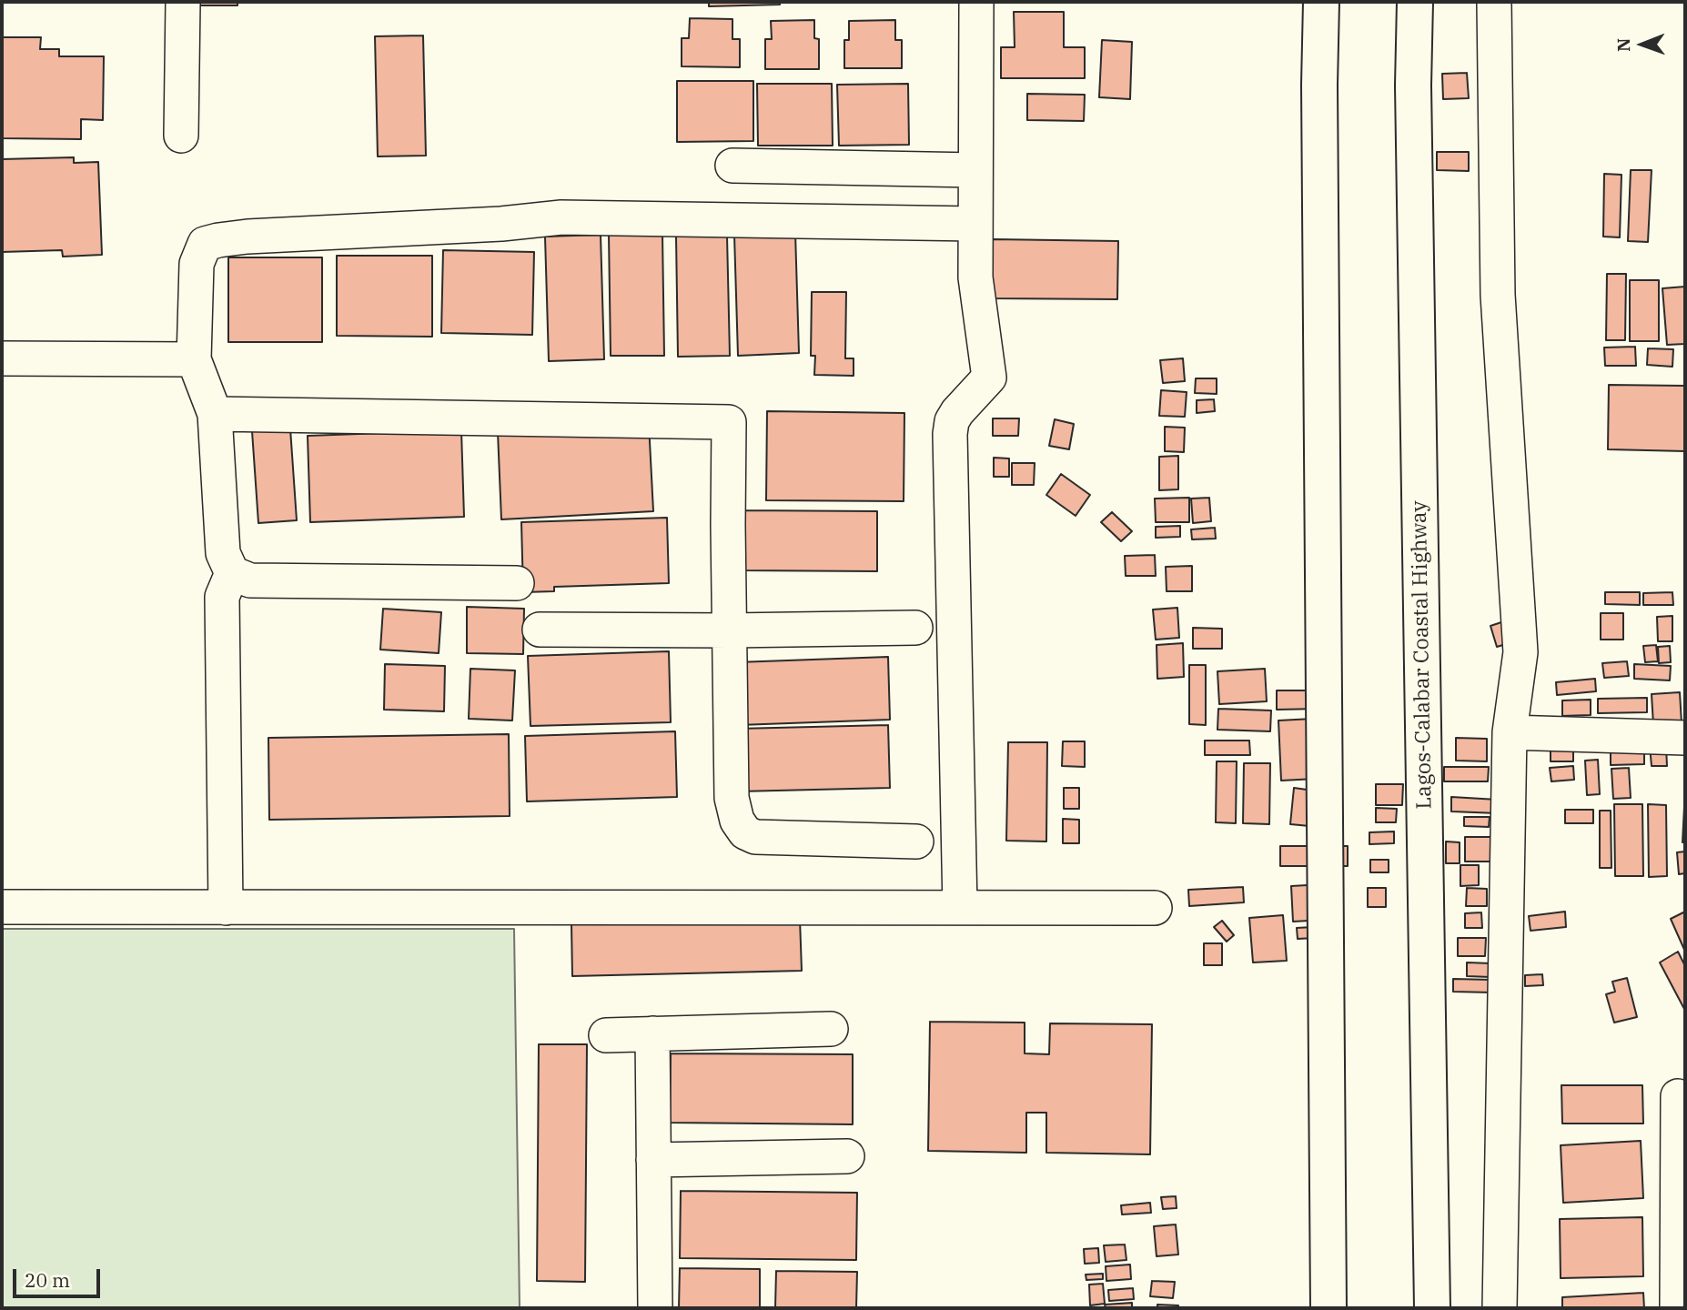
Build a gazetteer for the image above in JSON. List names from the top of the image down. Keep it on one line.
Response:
{"streets":{"highway":["Lagos-Calabar Coastal Highway"]},"scale_bar":"20 m","north":"left"}
